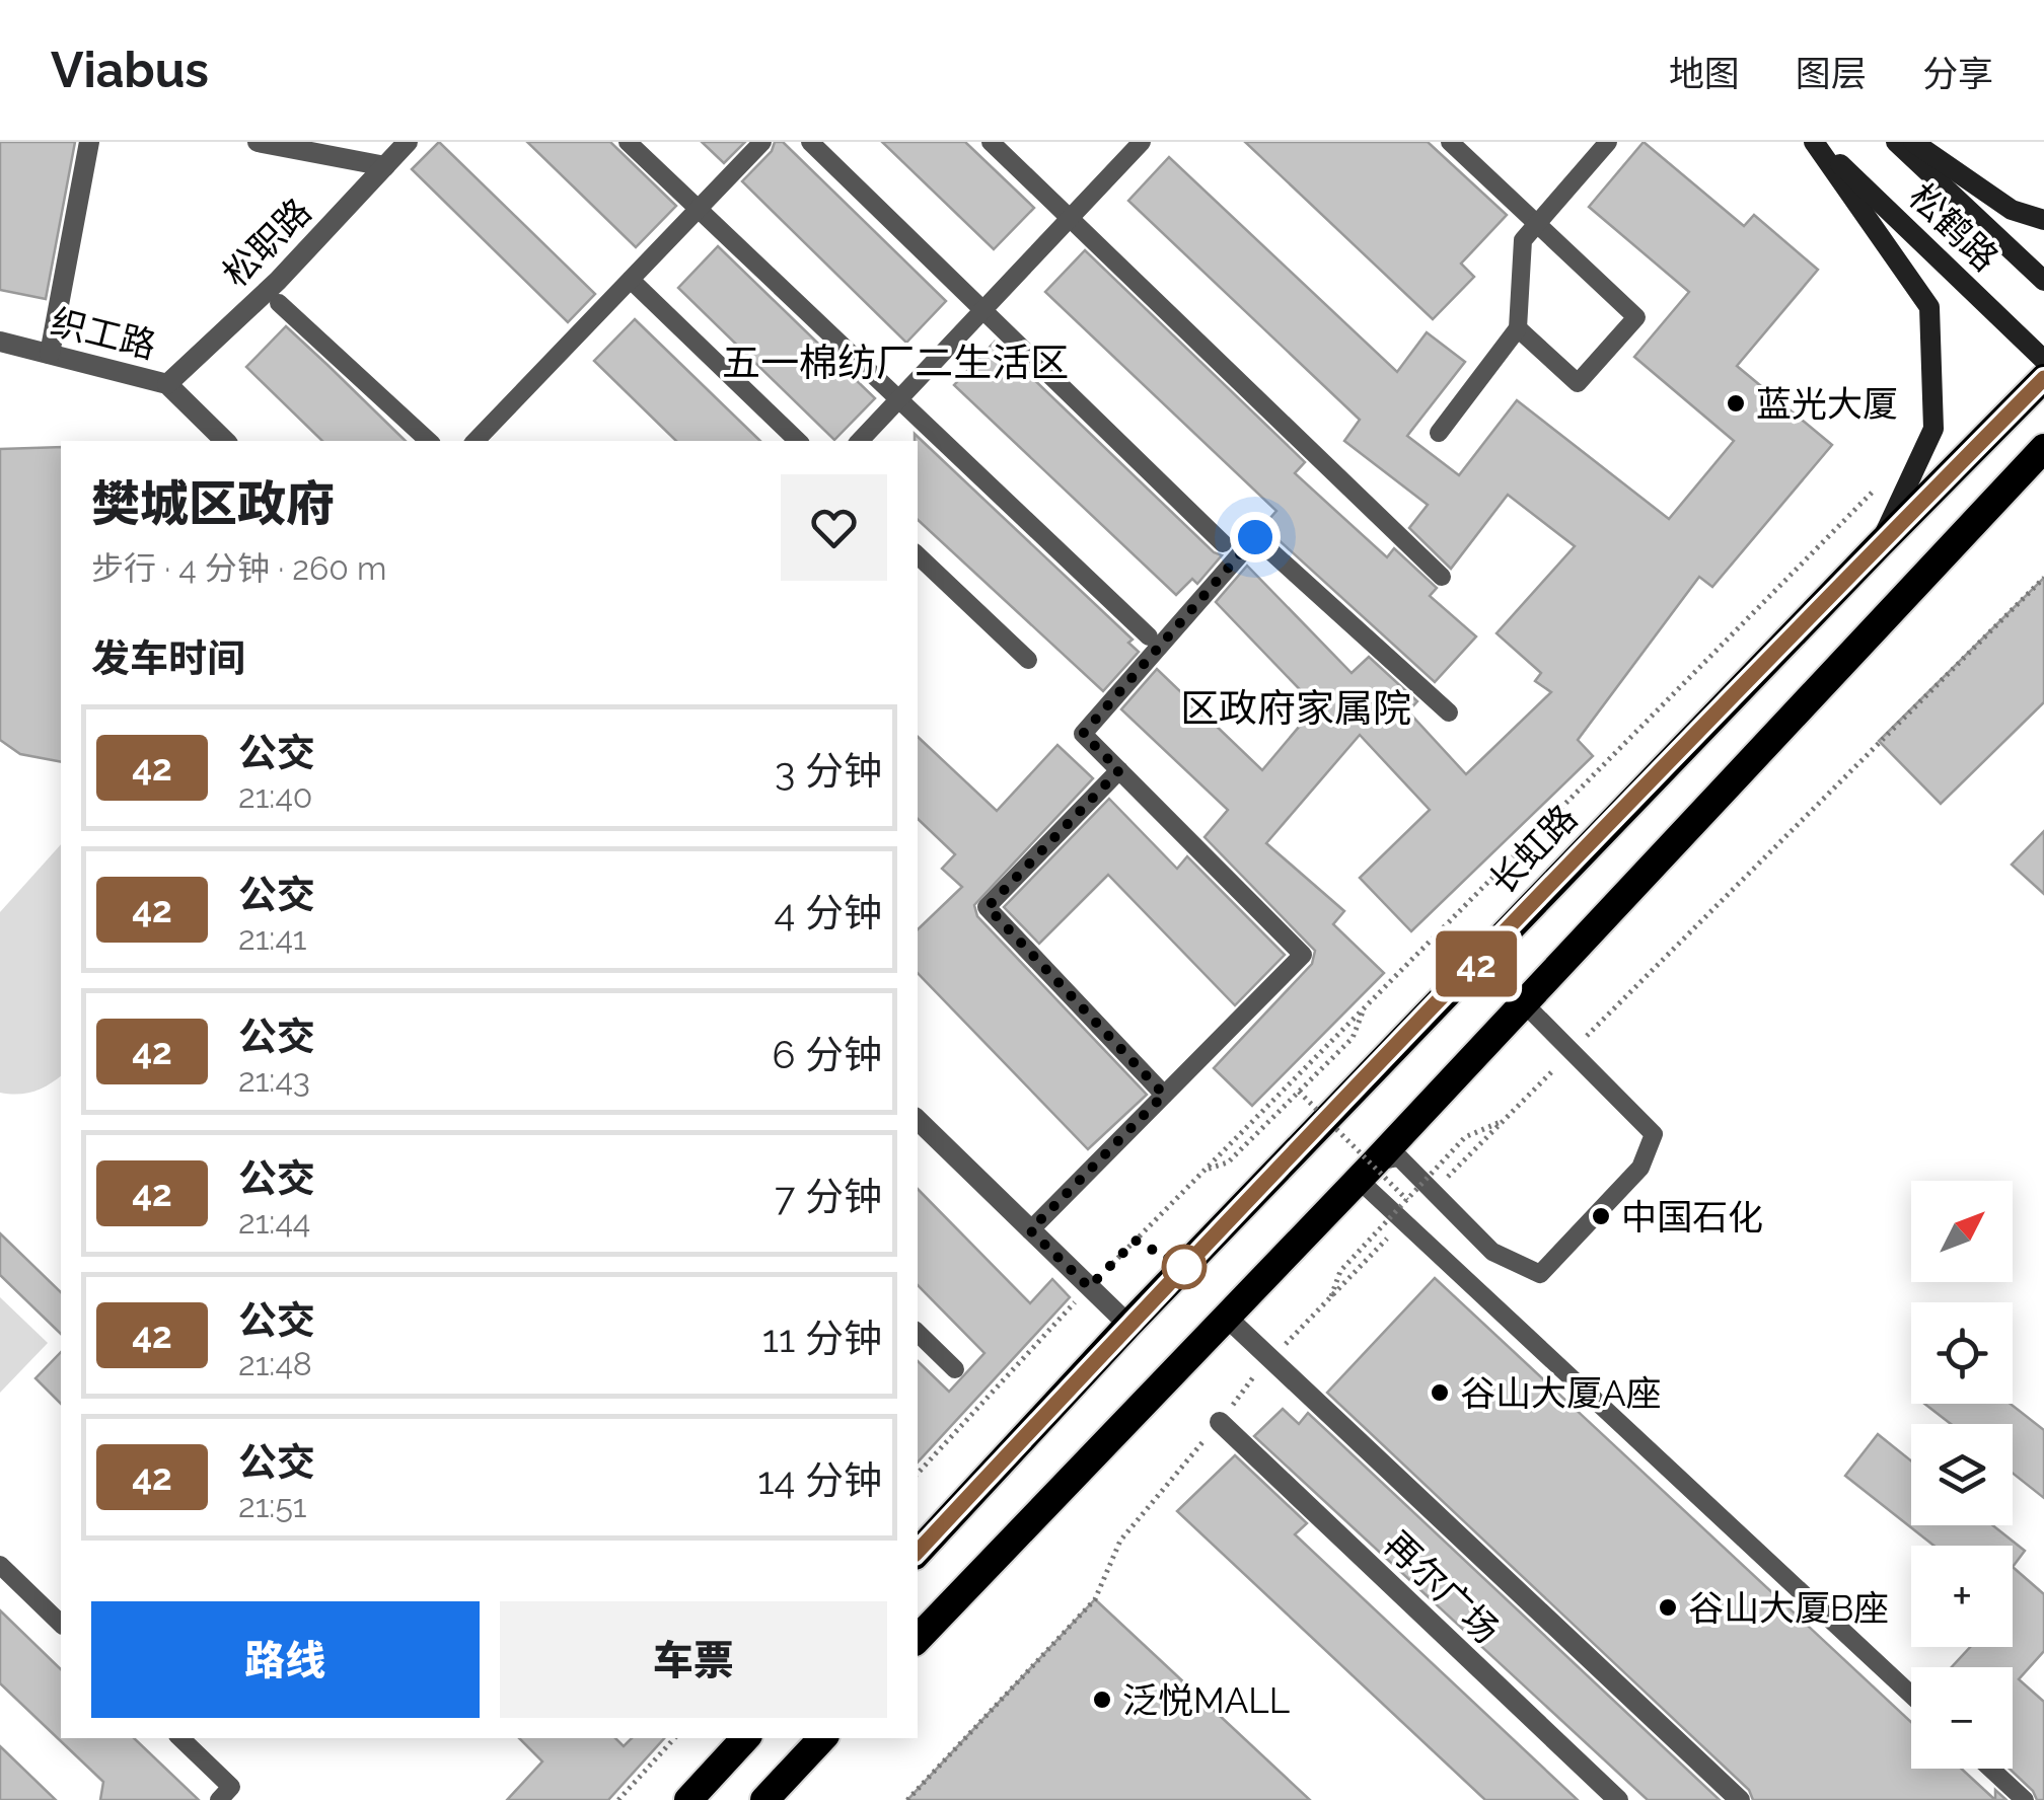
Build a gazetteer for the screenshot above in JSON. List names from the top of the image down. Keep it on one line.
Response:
{"streets":{"highway":["长虹路"],"main road":["松鹤路"],"street":["松职路","织工路","再尔广场"]},"crossings":[["松职路","织工路"]],"districts":["五一棉纺厂二生活区","区政府家属院"],"places":["蓝光大厦","中国石化","谷山大厦A座","谷山大厦B座","泛悦MALL"],"lines":["bus line 42"],"north":"top right","page":{"header":"Viabus","nav":["地图","图层","分享"],"on_map":"42","heading":[["樊城区政府","步行 · 4 分钟 · 260 m"],"发车时间"],"list":[{"mark":"42","name":"公交","note":"21:40","value":"3 分钟"},{"mark":"42","name":"公交","note":"21:41","value":"4 分钟"},{"mark":"42","name":"公交","note":"21:43","value":"6 分钟"},{"mark":"42","name":"公交","note":"21:44","value":"7 分钟"},{"mark":"42","name":"公交","note":"21:48","value":"11 分钟"},{"mark":"42","name":"公交","note":"21:51","value":"14 分钟"}],"map_buttons":["+","−"],"buttons":["路线","车票"]}}
